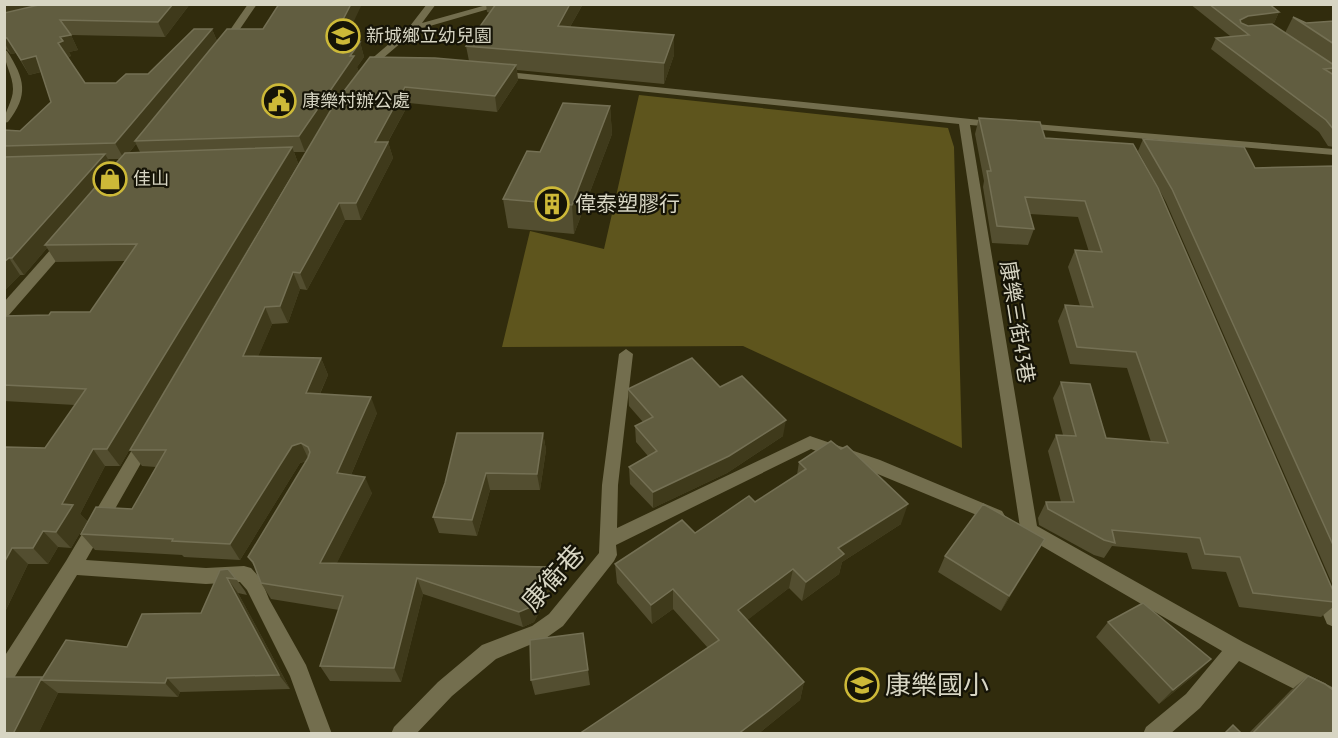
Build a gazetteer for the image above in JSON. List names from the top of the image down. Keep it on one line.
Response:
{"streets":{"street":["康樂三街43巷","康衛巷"]},"crossings":[["康樂三街43巷","康衛巷"]],"places":{"school or university":["新城鄉立幼兒園","康樂國小"],"public building":["康樂村辦公處"],"shop":["佳山"],"building":["偉泰塑膠行"]}}
